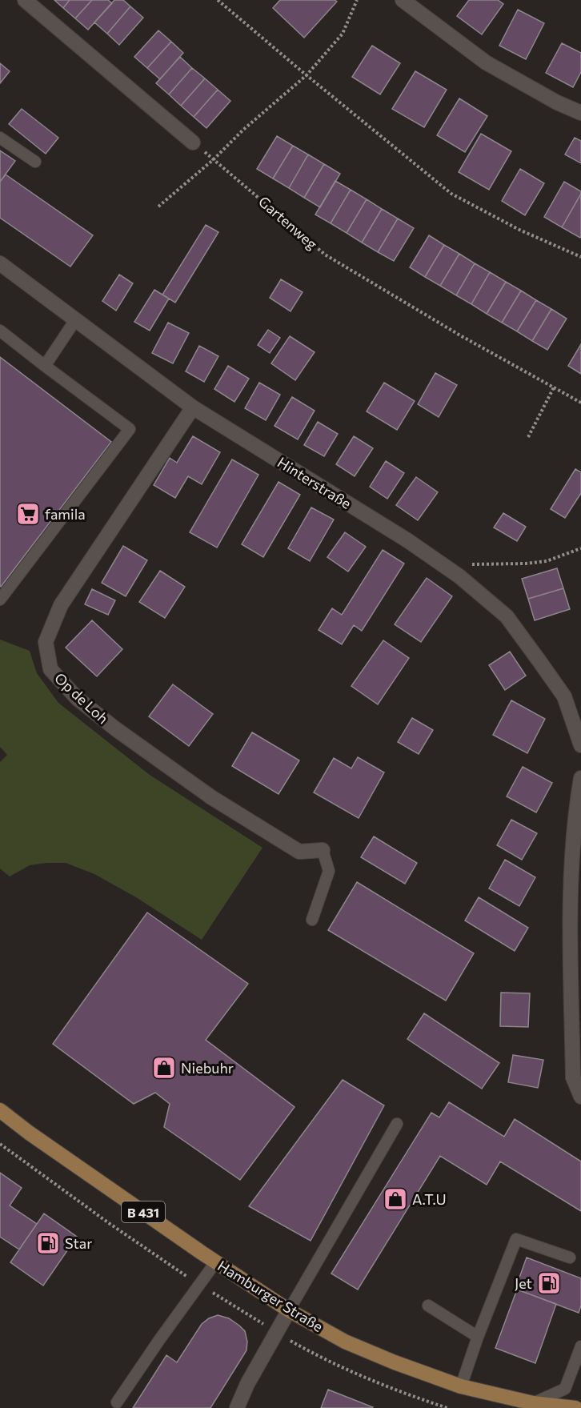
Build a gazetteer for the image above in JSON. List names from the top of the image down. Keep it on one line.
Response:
{"streets":{"main road":["B 431","Hamburger Straße"],"street":["Hinterstraße","Op de Loh"],"path":["Gartenweg"]},"crossings":[["Hinterstraße","Op de Loh"]],"places":{"supermarket":["famila"],"shop":["Niebuhr","A.T.U"],"fuel station":["Star","Jet"]}}
